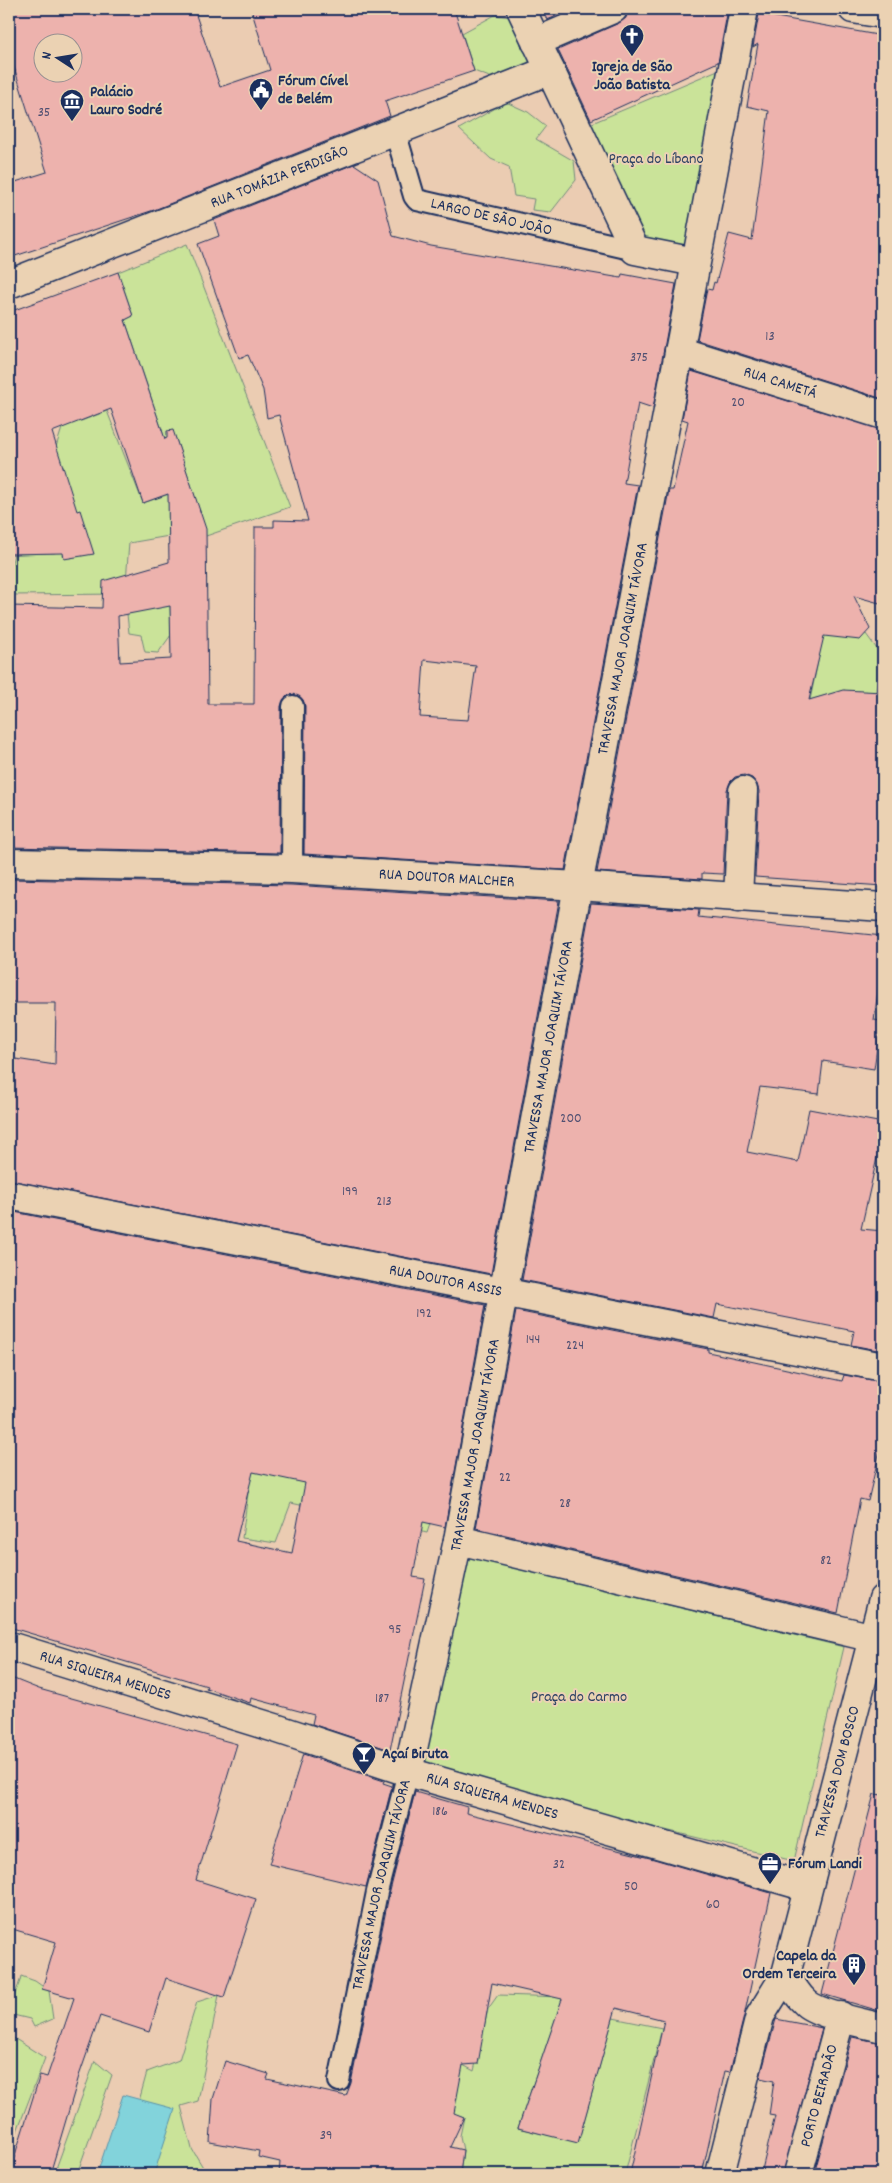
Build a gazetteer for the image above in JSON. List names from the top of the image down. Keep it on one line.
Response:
{"streets":{"street":["RUA TOMÁZIA PERDIGÃO","LARGO DE SÃO JOÃO","RUA CAMETÁ","TRAVESSA MAJOR JOAQUIM TÁVORA","RUA DOUTOR MALCHER","RUA DOUTOR ASSIS","RUA SIQUEIRA MENDES","TRAVESSA DOM BOSCO","PORTO BEIRADÃO"]},"crossings":[["RUA TOMÁZIA PERDIGÃO","LARGO DE SÃO JOÃO"],["LARGO DE SÃO JOÃO","TRAVESSA MAJOR JOAQUIM TÁVORA"],["RUA CAMETÁ","TRAVESSA MAJOR JOAQUIM TÁVORA"],["TRAVESSA MAJOR JOAQUIM TÁVORA","RUA DOUTOR MALCHER"],["TRAVESSA MAJOR JOAQUIM TÁVORA","RUA DOUTOR ASSIS"],["TRAVESSA MAJOR JOAQUIM TÁVORA","RUA SIQUEIRA MENDES"],["RUA SIQUEIRA MENDES","TRAVESSA DOM BOSCO"]],"parks":["Praça do Líbano","Praça do Carmo"],"places":{"church":["Igreja de São João Batista"],"public building":["Fórum Cível de Belém"],"museum":["Palácio Lauro Sodré"],"bar":["Açaí Biruta"],"office":["Fórum Landi"],"building":["Capela da Ordem Terceira"]},"house_numbers":["35","13","375","20","200","199","213","192","144","224","22","28","82","95","187","186","32","50","60","39"],"north":"left"}
